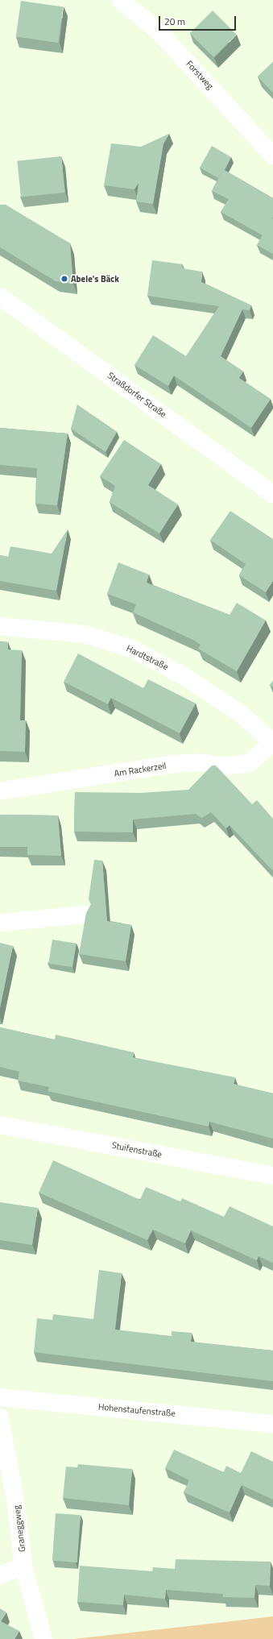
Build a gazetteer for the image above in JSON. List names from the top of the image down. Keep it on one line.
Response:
{"streets":{"street":["Forstweg","Straßdorfer Straße","Hardtstraße","Am Rackerzeil","Stuifenstraße","Hohenstaufenstraße","Graneggweg"]},"crossings":[["Hardtstraße","Am Rackerzeil"]],"places":["Abele's Bäck"],"scale_bar":"20 m"}
